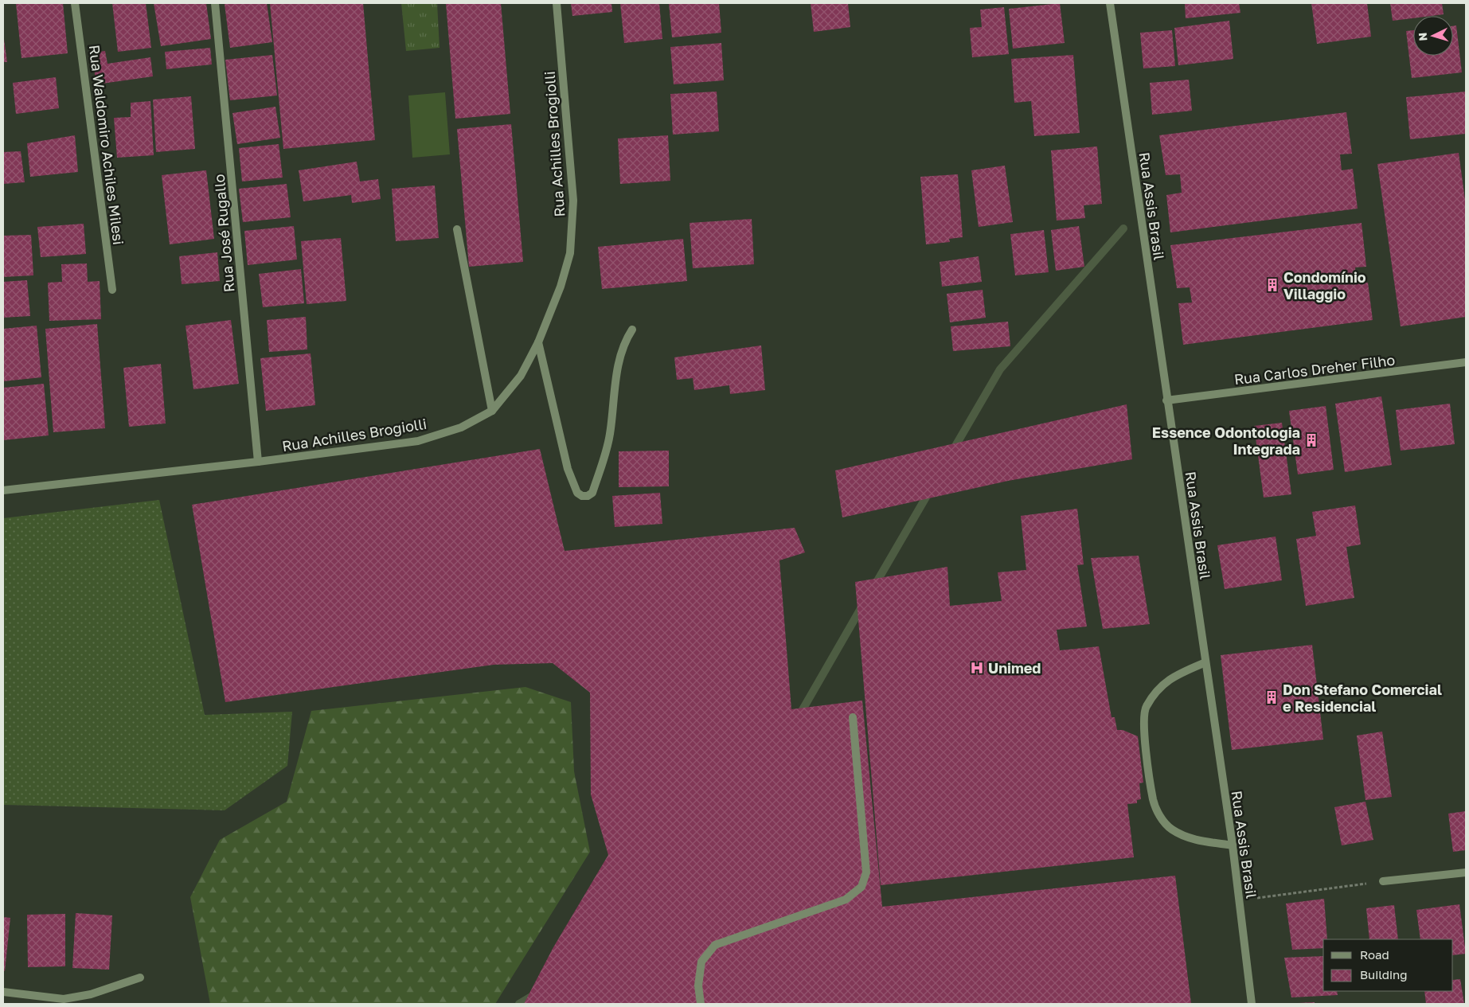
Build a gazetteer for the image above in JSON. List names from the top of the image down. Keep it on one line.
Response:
{"streets":{"street":["Rua Achilles Brogiolli","Rua Waldomiro Achiles Milesi","Rua Assis Brasil","Rua José Rugallo","Rua Carlos Dreher Filho"]},"crossings":[["Rua Achilles Brogiolli","Rua José Rugallo"],["Rua Assis Brasil","Rua Carlos Dreher Filho"]],"places":{"building":["Condomínio Villaggio","Essence Odontologia Integrada","Don Stefano Comercial e Residencial"],"hospital":["Unimed"]},"legend":["Road","Building"],"north":"left"}
